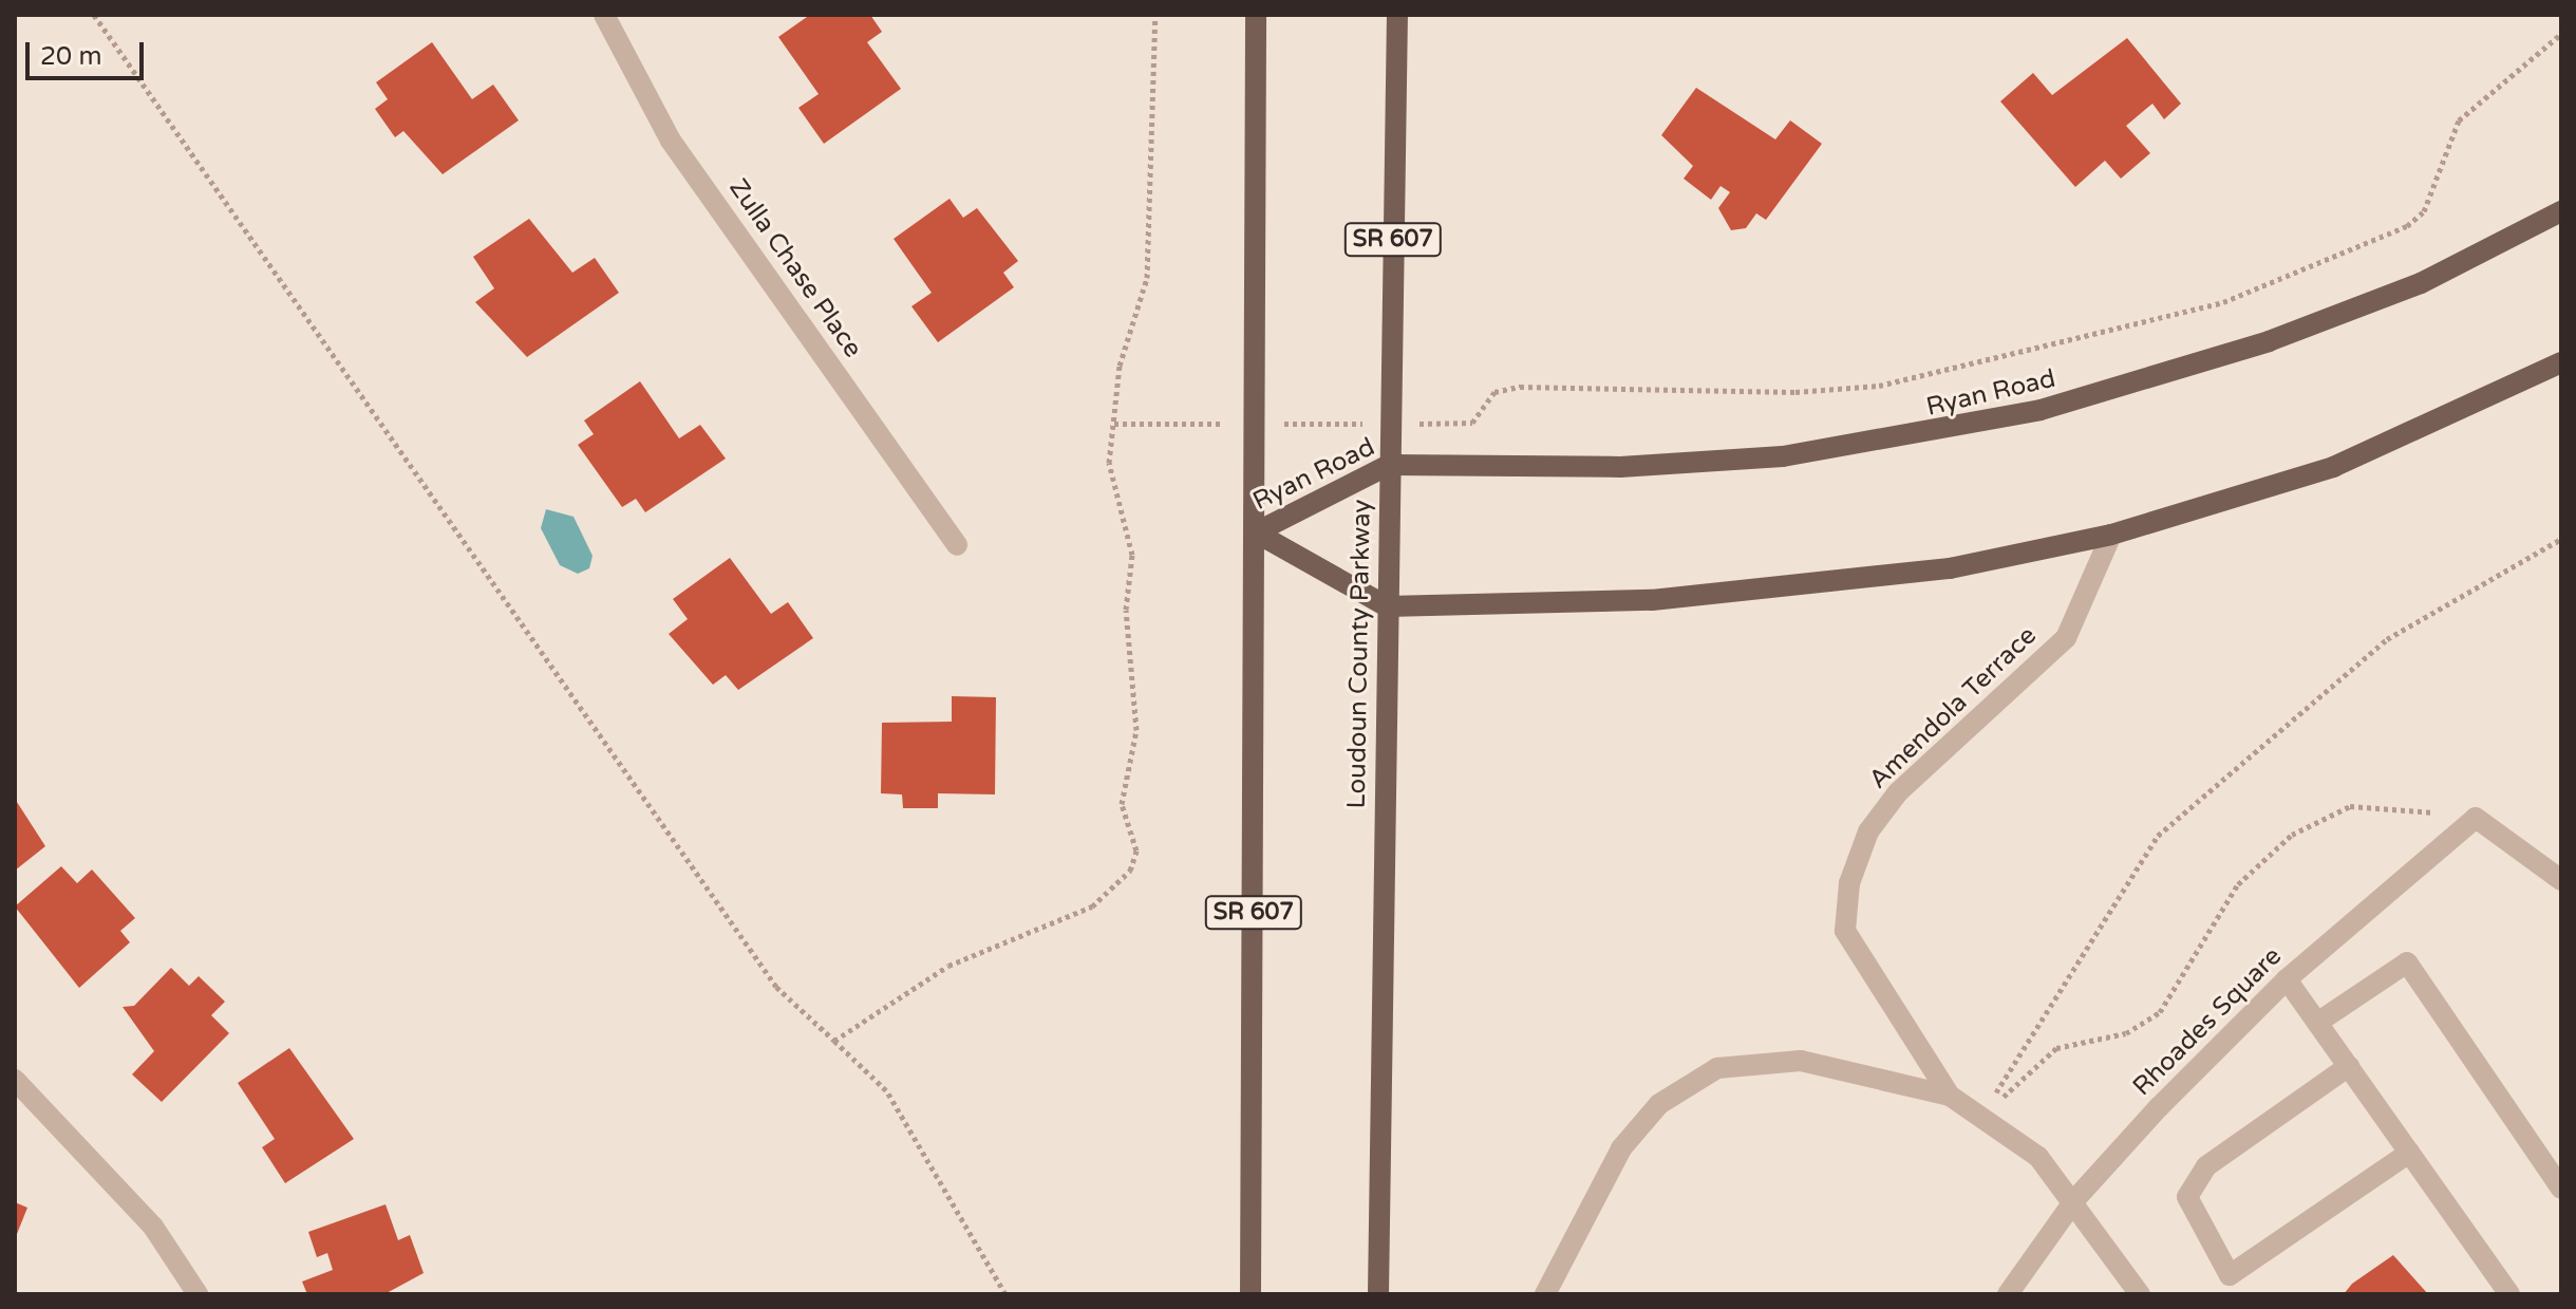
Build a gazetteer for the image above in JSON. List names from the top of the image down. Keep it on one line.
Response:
{"streets":{"main road":["SR 607","Ryan Road","Loudoun County Parkway"],"street":["Zulla Chase Place","Amendola Terrace","Rhoades Square"]},"crossings":[["SR 607","Ryan Road"],["Ryan Road","Loudoun County Parkway"],["Amendola Terrace","Rhoades Square"]],"scale_bar":"20 m"}
